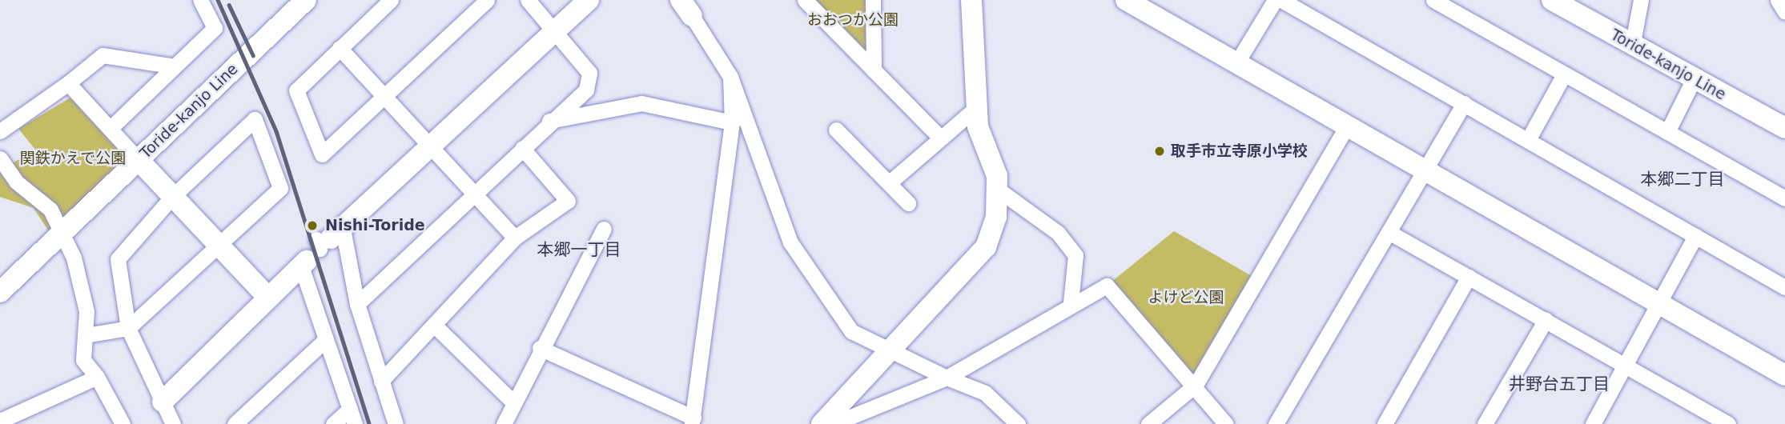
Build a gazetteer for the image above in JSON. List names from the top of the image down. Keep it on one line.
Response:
{"streets":{"street":["Toride-kanjo Line"]},"districts":["本郷二丁目","本郷一丁目","井野台五丁目"],"parks":["おおつか公園","関鉄かえで公園","よけど公園"],"places":["取手市立寺原小学校","Nishi-Toride"]}
